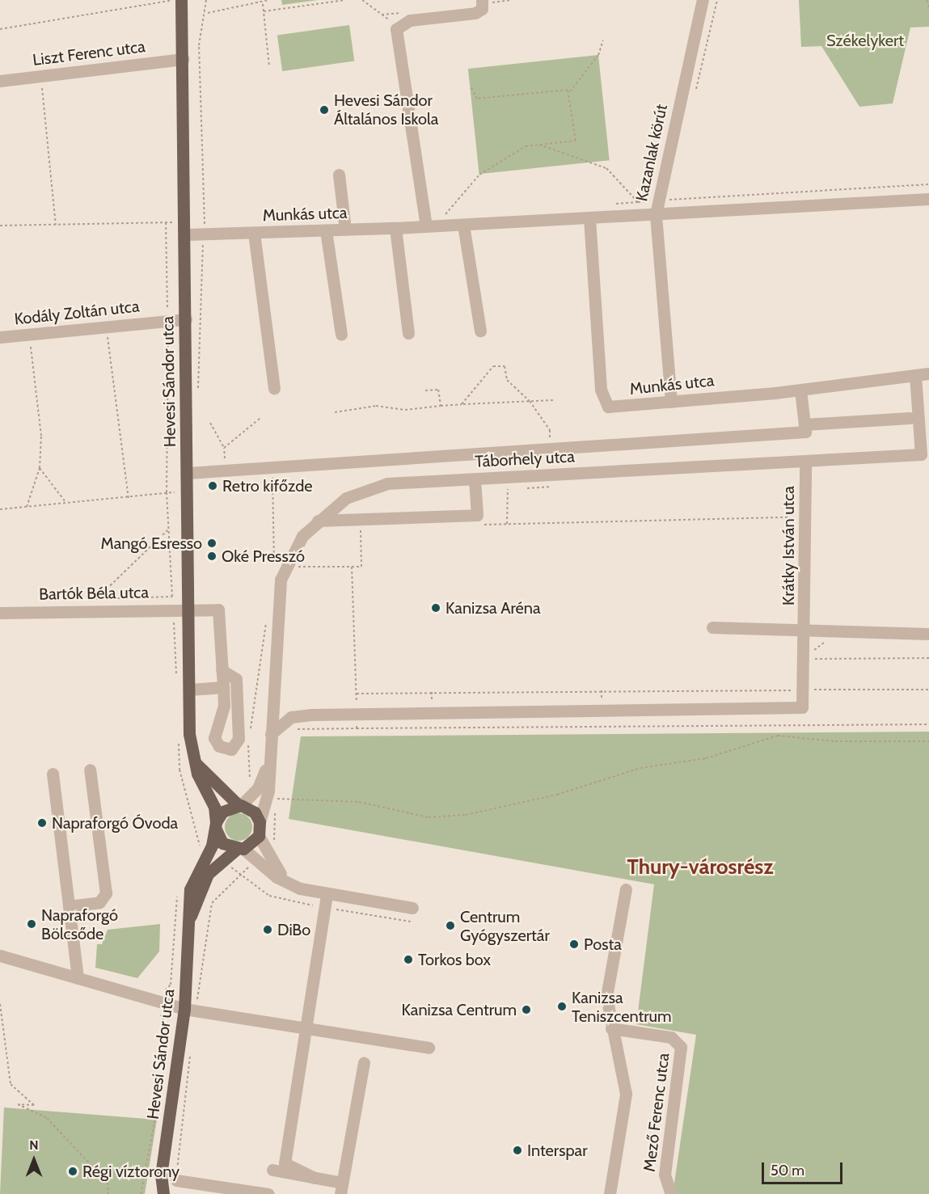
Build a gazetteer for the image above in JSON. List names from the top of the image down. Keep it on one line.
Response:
{"streets":{"main road":["Hevesi Sándor utca"],"street":["Liszt Ferenc utca","Kazanlak körút","Munkás utca","Kodály Zoltán utca","Táborhely utca","Krátky István utca","Bartók Béla utca","Mező Ferenc utca"]},"crossings":[["Liszt Ferenc utca","Hevesi Sándor utca"],["Kazanlak körút","Munkás utca"],["Munkás utca","Hevesi Sándor utca"],["Munkás utca","Táborhely utca"],["Kodály Zoltán utca","Hevesi Sándor utca"],["Hevesi Sándor utca","Táborhely utca"],["Hevesi Sándor utca","Bartók Béla utca"],["Táborhely utca","Krátky István utca"]],"districts":["Thury-városrész"],"parks":["Székelykert"],"places":["Hevesi Sándor Általános Iskola","Retro kifőzde","Mangó Esresso","Oké Presszó","Kanizsa Aréna","Napraforgó Óvoda","Napraforgó Bölcsőde","Centrum Gyógyszertár","DiBo","Posta","Torkos box","Kanizsa Teniszcentrum","Kanizsa Centrum","Interspar","Régi víztorony"],"scale_bar":"50 m","north":"top"}
